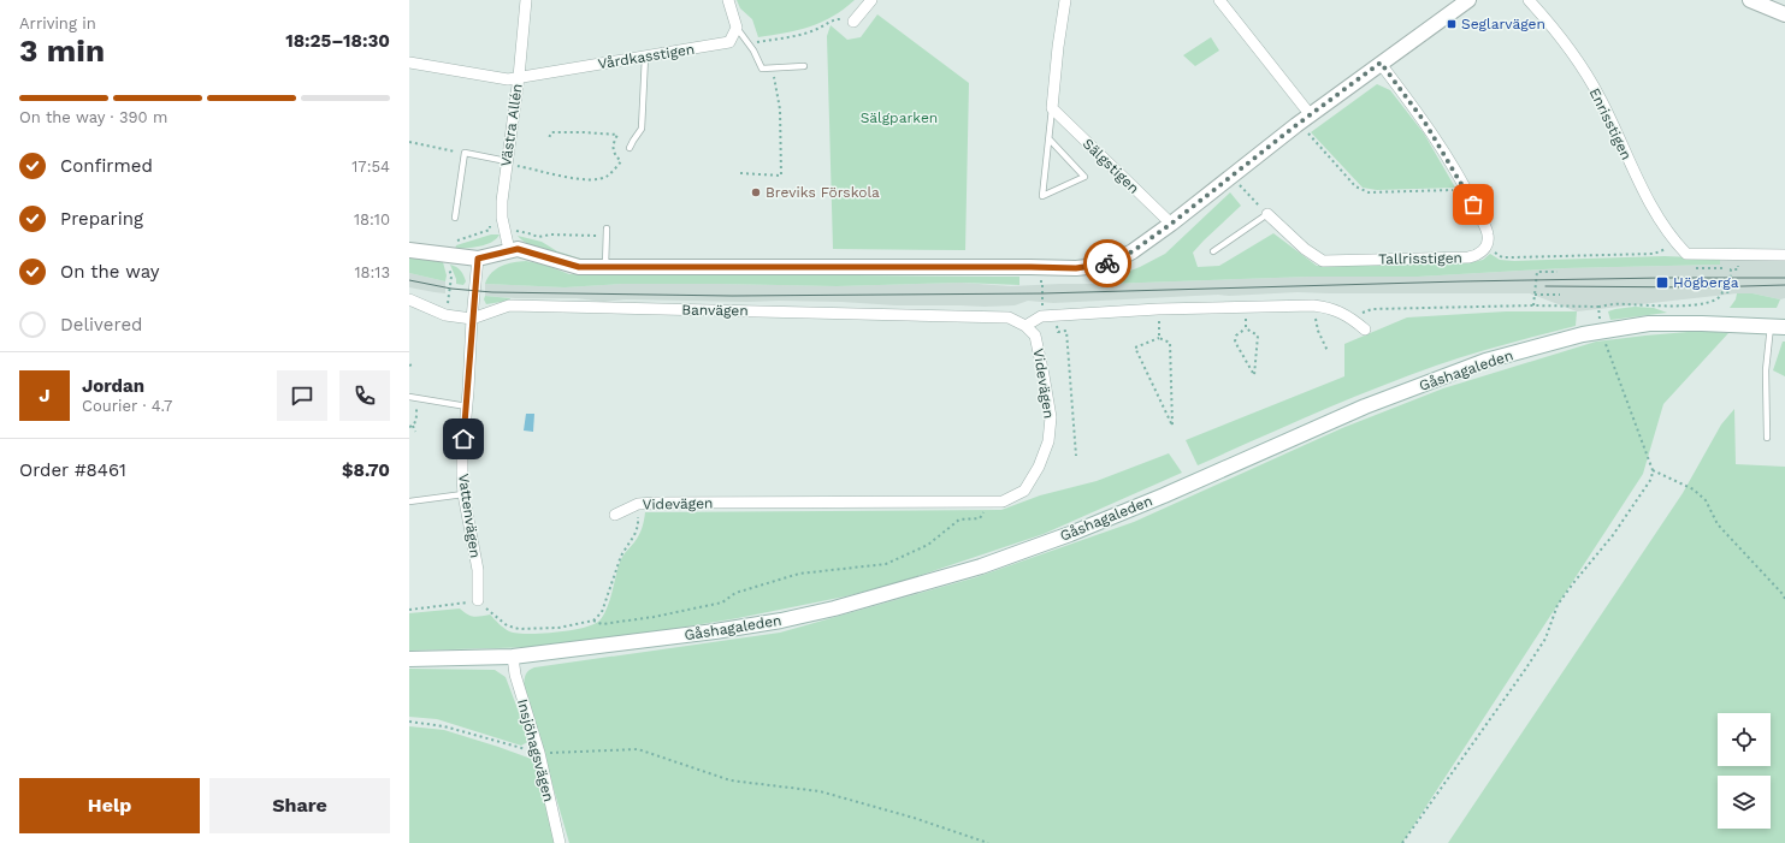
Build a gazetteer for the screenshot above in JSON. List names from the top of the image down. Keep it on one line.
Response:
{"streets":{"main road":["Gåshagaleden"],"street":["Vårdkasstigen","Enrisstigen","Västra Allén","Sälgstigen","Tallrisstigen","Banvägen","Videvägen","Vattenvägen","Insjöhagsvägen"]},"crossings":[["Vårdkasstigen","Västra Allén"],["Banvägen","Videvägen"],["Banvägen","Vattenvägen"],["Gåshagaleden","Insjöhagsvägen"]],"parks":["Sälgparken"],"places":{"transit":["Seglarvägen","Högberga"],"other":["Breviks Förskola"]},"page":{"heading":["3 min","Arriving in","18:25–18:30"],"panel":["Jordan","Courier · 4.7","Order #8461","$8.70"],"bar":"On the way · 390 m","list":[["Confirmed","17:54"],["Preparing","18:10"],["On the way","18:13"],"Delivered"],"round":"J","buttons":["Help","Share"]}}
